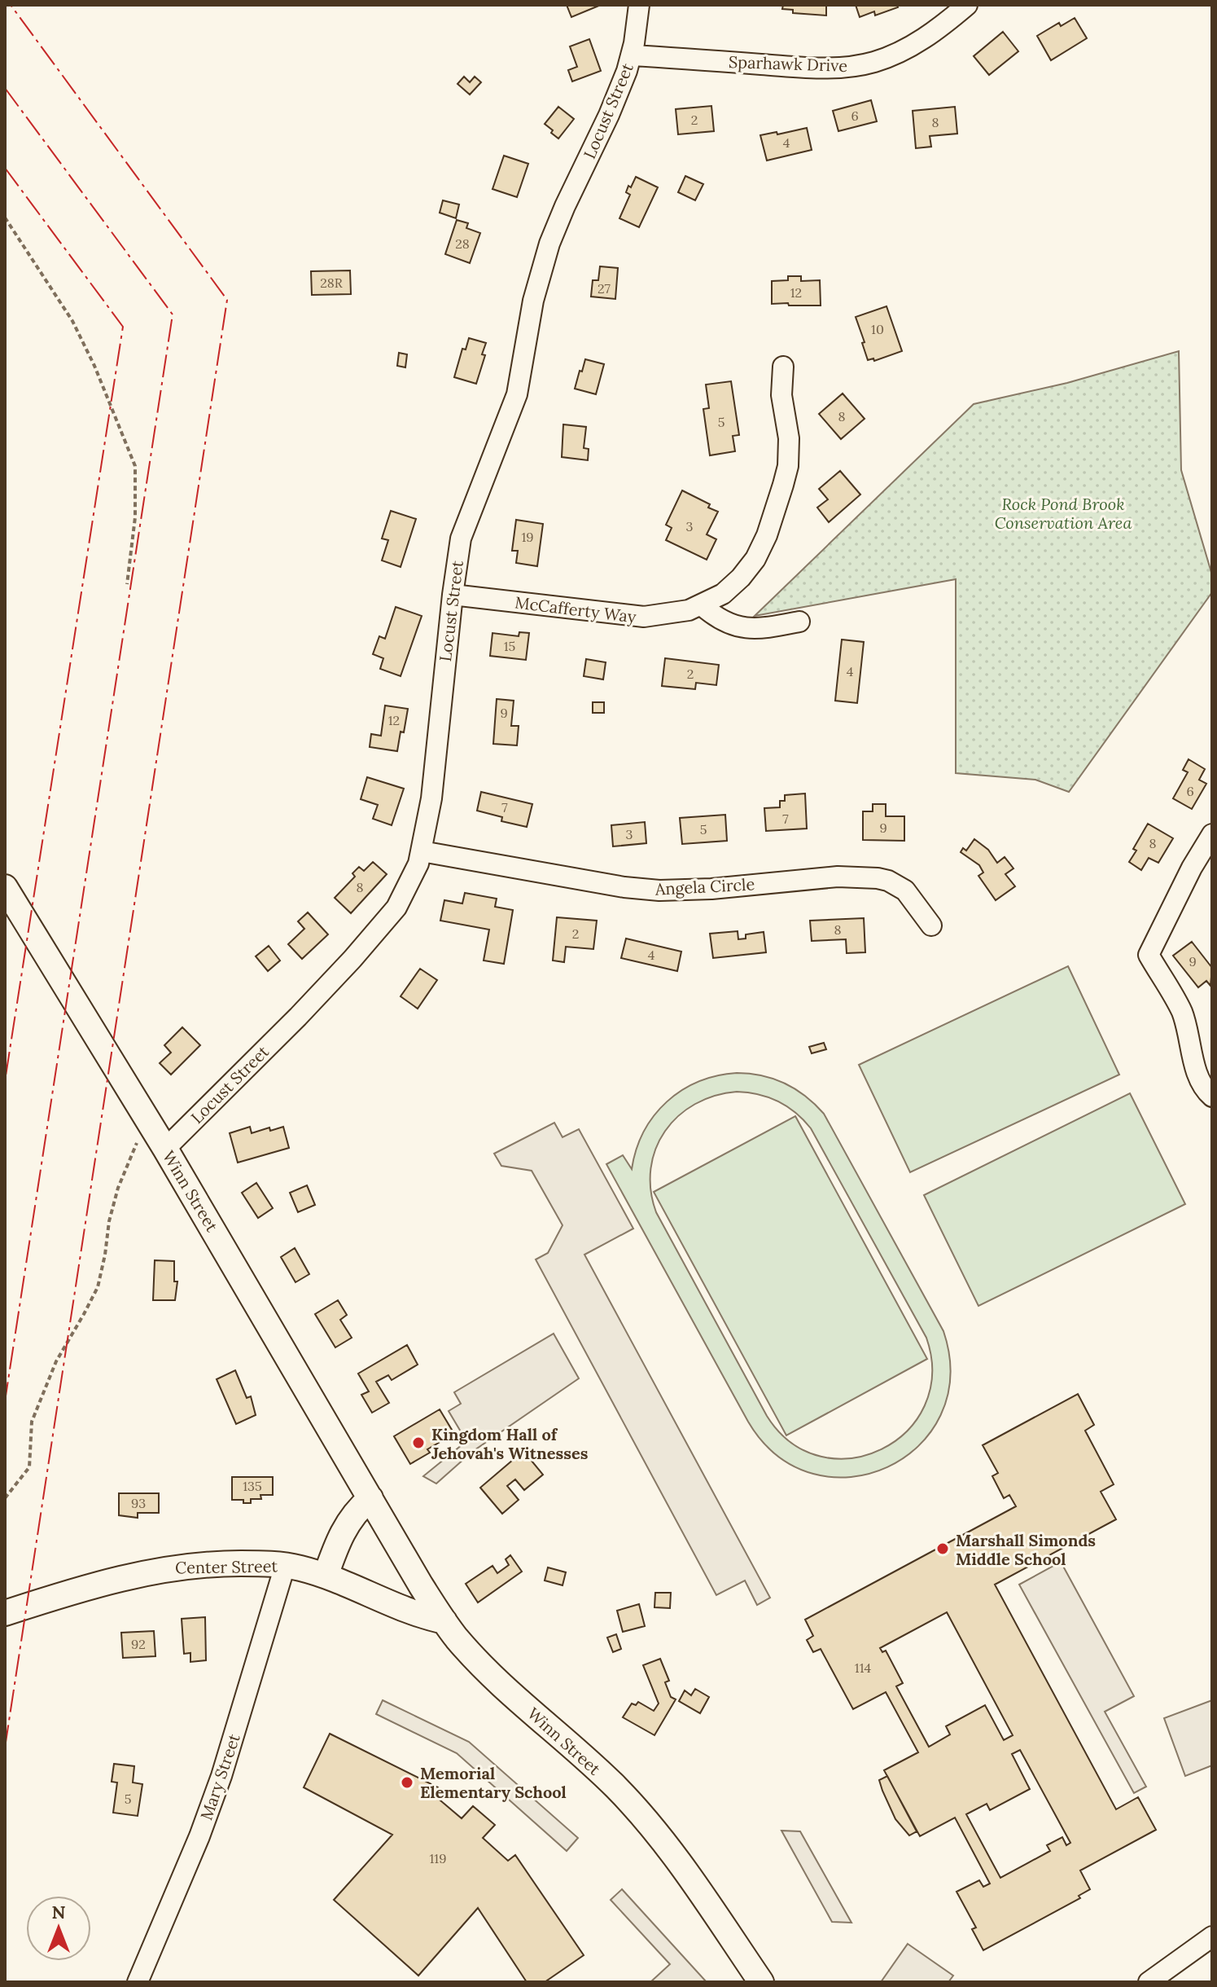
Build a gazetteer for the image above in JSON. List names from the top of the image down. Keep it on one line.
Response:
{"streets":{"main road":["Winn Street","Center Street"],"street":["Sparhawk Drive","Locust Street","McCafferty Way","Angela Circle","Mary Street"]},"crossings":[["Sparhawk Drive","Locust Street"],["Locust Street","McCafferty Way"],["Locust Street","Angela Circle"],["Locust Street","Winn Street"],["Winn Street","Center Street"],["Center Street","Mary Street"]],"parks":["Rock Pond Brook Conservation Area"],"places":["Kingdom Hall of Jehovah's Witnesses","Marshall Simonds Middle School","Memorial Elementary School"],"house_numbers":["6","2","8","4","28","28R","27","12","10","8","5","3","19","15","4","2","9","12","6","7","7","9","5","3","8","8","8","2","4","9","135","93","92","114","5","119"],"north":"top"}
